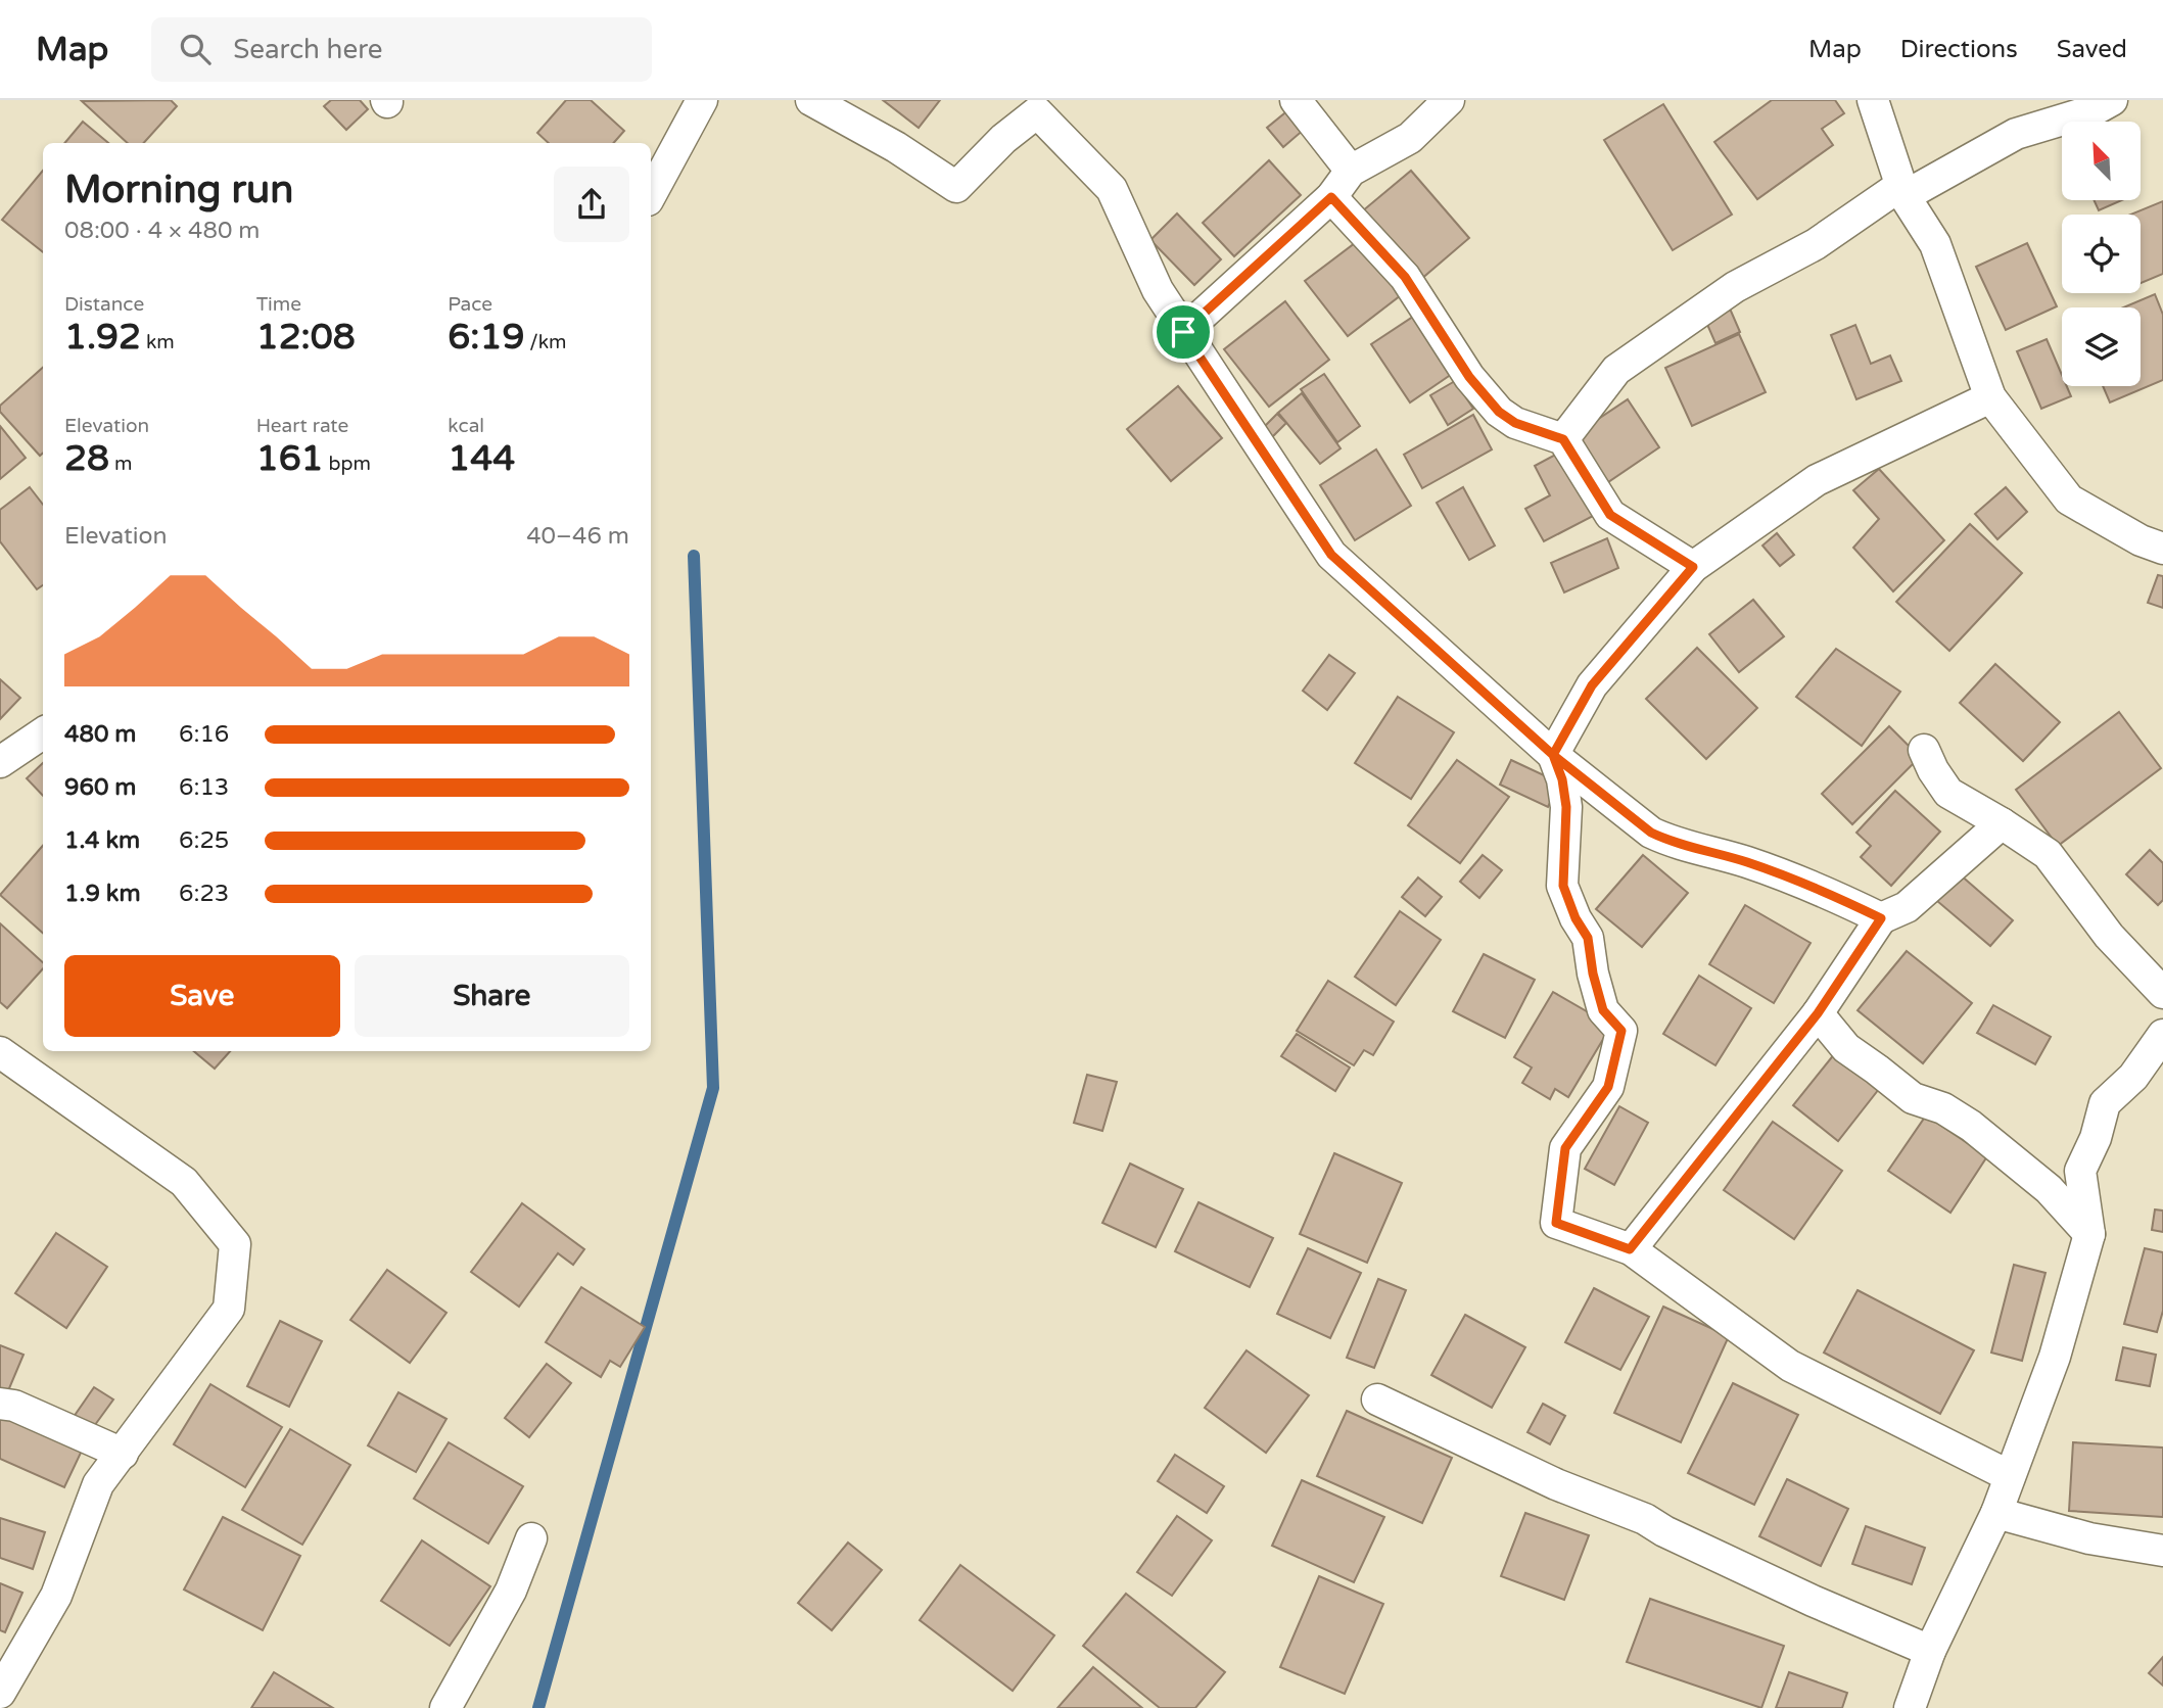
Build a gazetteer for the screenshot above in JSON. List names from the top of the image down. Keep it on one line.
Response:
{"north":"top left","page":{"header":"Map","search":"Search here","nav":["Map","Directions","Saved"],"heading":["Morning run","08:00 · 4 × 480 m"],"stats":[["Distance","1.92 km"],["Time","12:08"],["Pace","6:19 /km"],["Elevation","28 m"],["Heart rate","161 bpm"],["kcal","144"]],"chart":["Elevation","40–46 m"],"list":[{"name":"480 m","note":"6:16"},{"name":"960 m","note":"6:13"},{"name":"1.4 km","note":"6:25"},{"name":"1.9 km","note":"6:23"}],"buttons":["Save","Share"]}}
